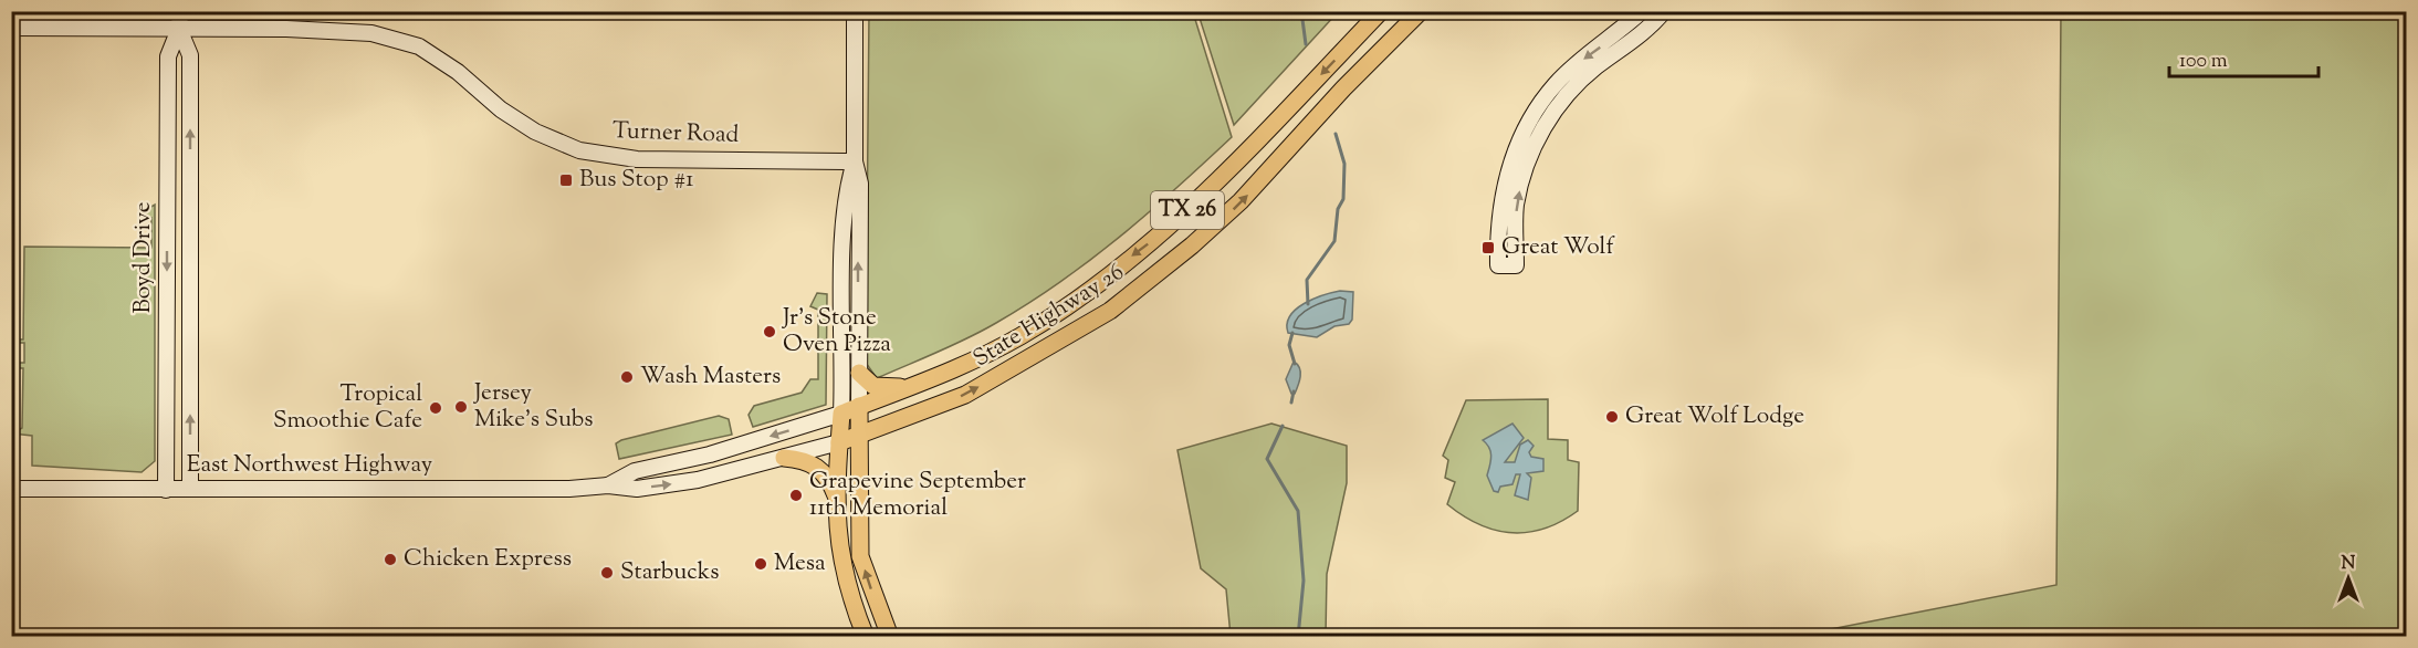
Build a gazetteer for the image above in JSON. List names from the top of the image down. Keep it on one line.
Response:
{"streets":{"main road":["TX 26","State Highway 26"],"street":["Turner Road","Boyd Drive","East Northwest Highway"]},"crossings":[["Turner Road","Boyd Drive"],["TX 26","State Highway 26"],["Boyd Drive","East Northwest Highway"],["State Highway 26","East Northwest Highway"]],"places":{"transit":["Bus Stop #1","Great Wolf"],"other":["Jr's Stone Oven Pizza","Wash Masters","Jersey Mike's Subs","Tropical Smoothie Cafe","Great Wolf Lodge","Grapevine September 11th Memorial","Chicken Express","Mesa","Starbucks"]},"scale_bar":"100 m","north":"top"}
